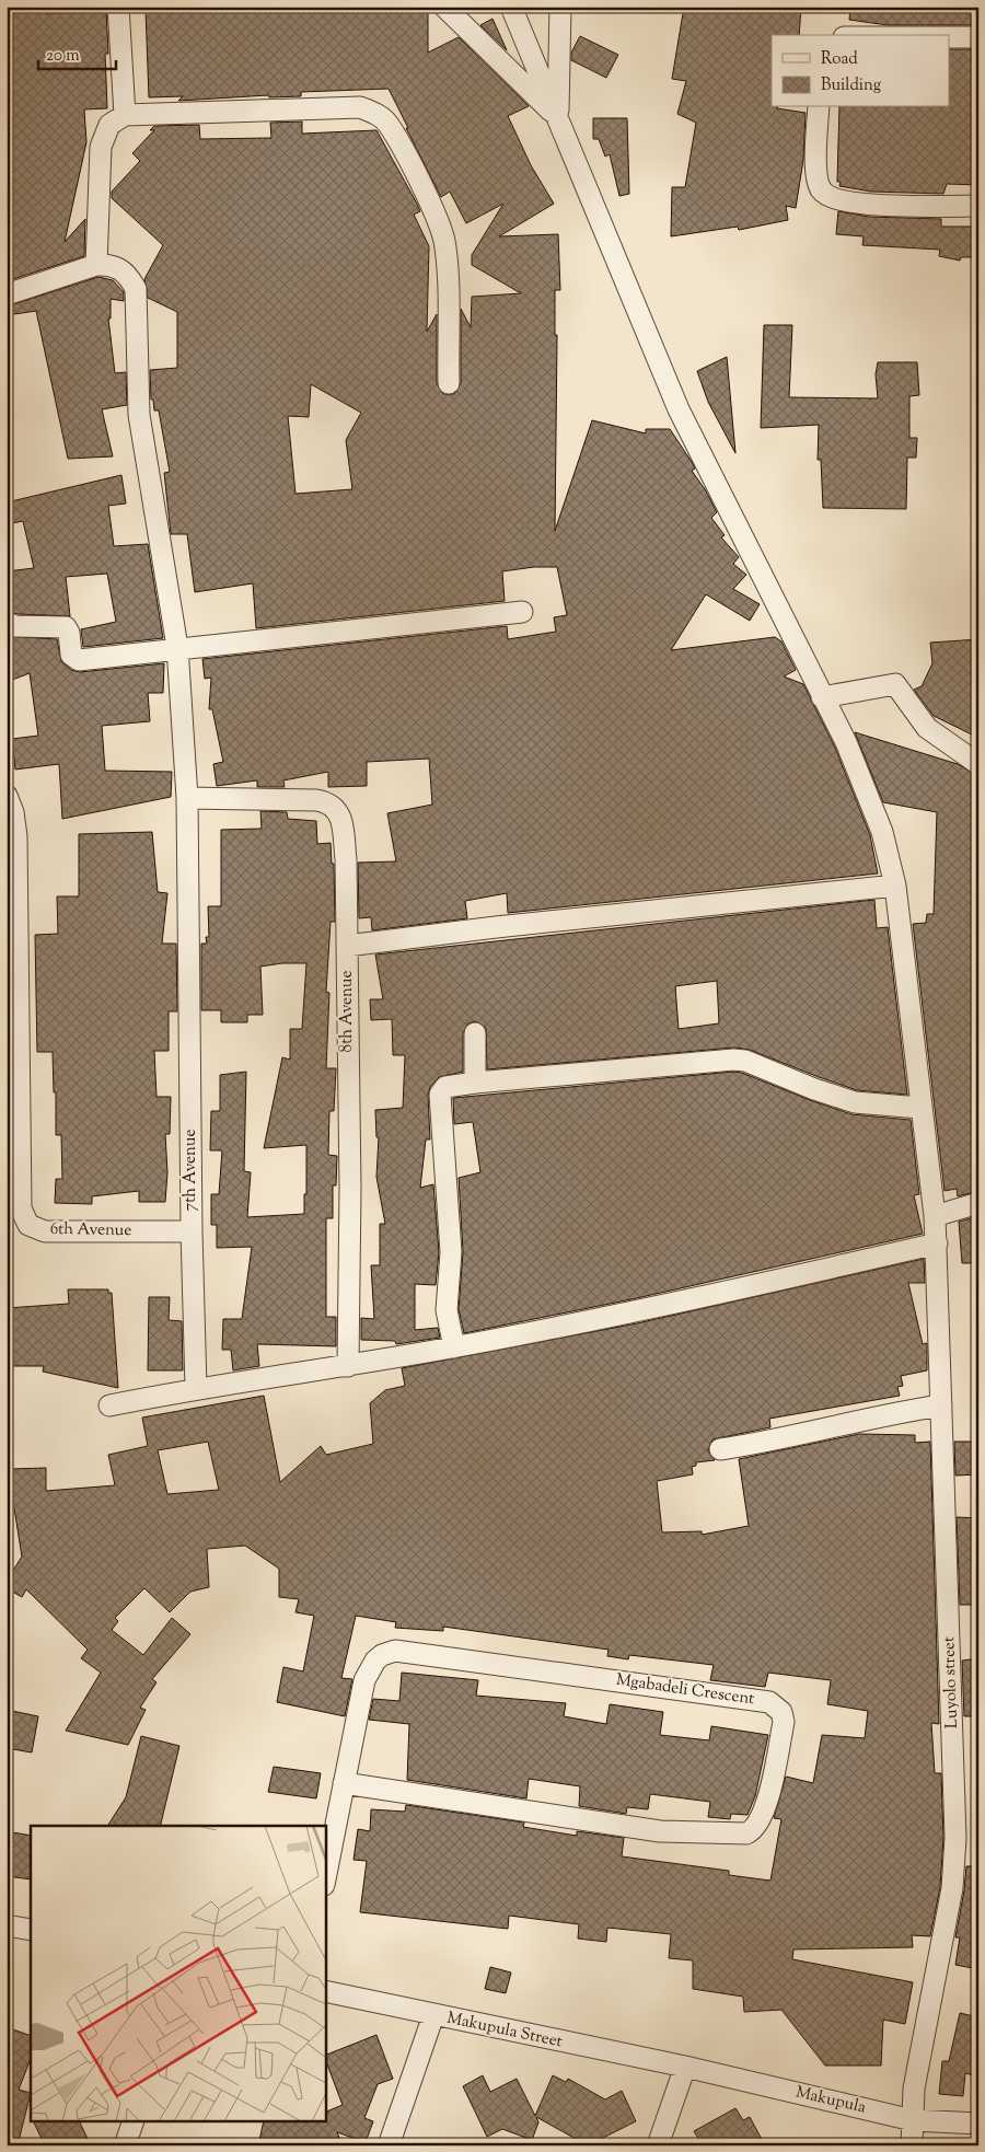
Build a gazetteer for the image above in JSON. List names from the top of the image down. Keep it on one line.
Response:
{"streets":{"street":["8th Avenue","7th Avenue","6th Avenue","Luyolo street","Mgabadeli Crescent","Makupula Street","Makupula"]},"crossings":[["8th Avenue","7th Avenue"],["7th Avenue","6th Avenue"],["Luyolo street","Makupula"],["Makupula Street","Makupula"]],"legend":["Road","Building"],"scale_bar":"20 m"}
